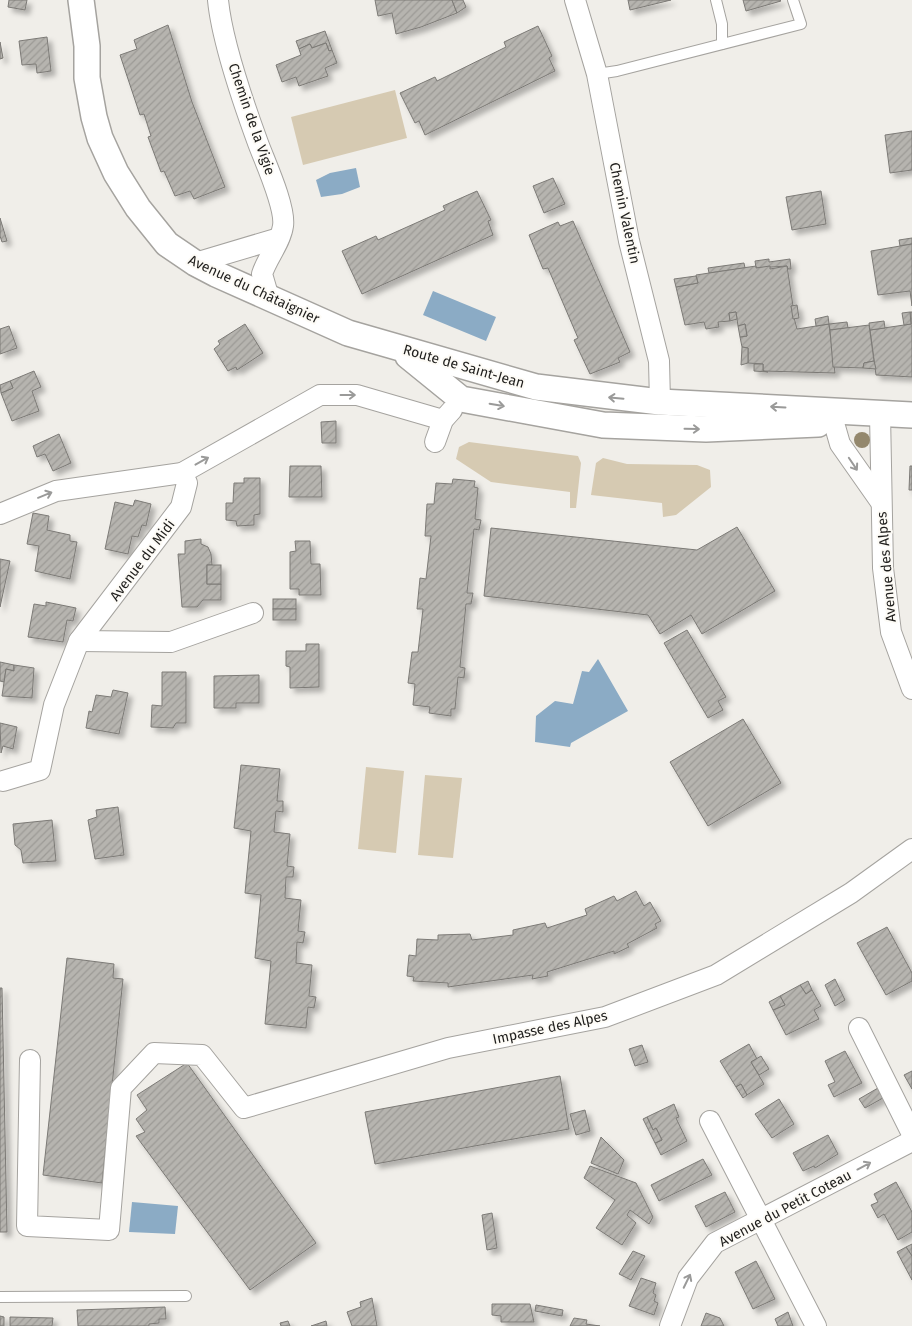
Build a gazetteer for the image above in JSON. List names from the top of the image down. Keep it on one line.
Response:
{"streets":{"street":["Chemin de la Vigie","Chemin Valentin","Avenue du Châtaignier","Route de Saint-Jean","Avenue du Midi","Avenue des Alpes","Impasse des Alpes","Avenue du Petit Coteau"]},"crossings":[["Chemin de la Vigie","Avenue du Châtaignier"],["Chemin Valentin","Route de Saint-Jean"],["Avenue du Châtaignier","Route de Saint-Jean"],["Route de Saint-Jean","Avenue des Alpes"]],"one_way":["Avenue du Petit Coteau"]}
